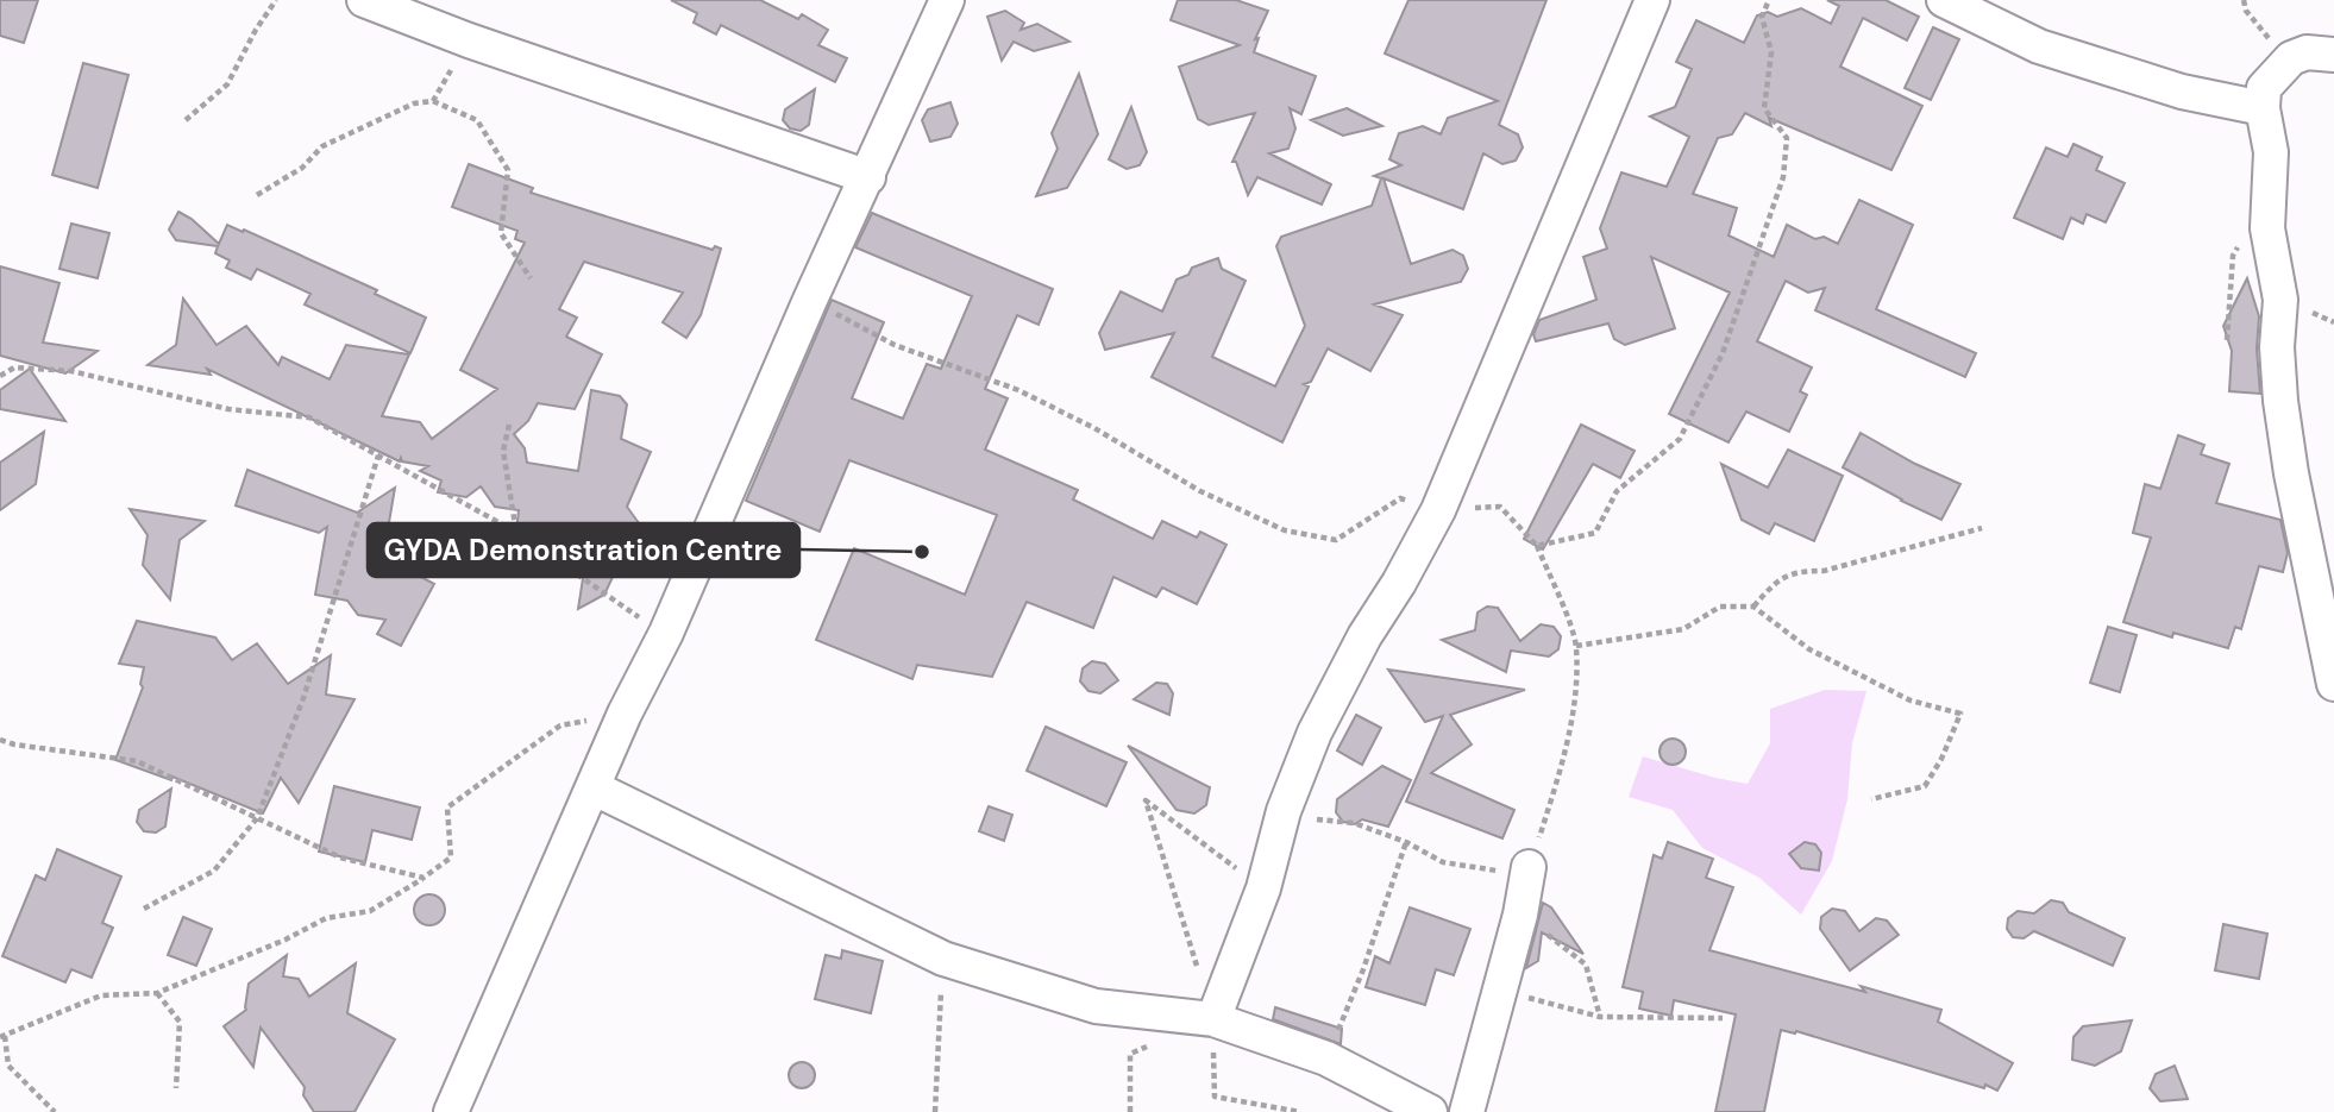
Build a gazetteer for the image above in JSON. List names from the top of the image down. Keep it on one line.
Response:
{"places":["GYDA Demonstration Centre"]}
